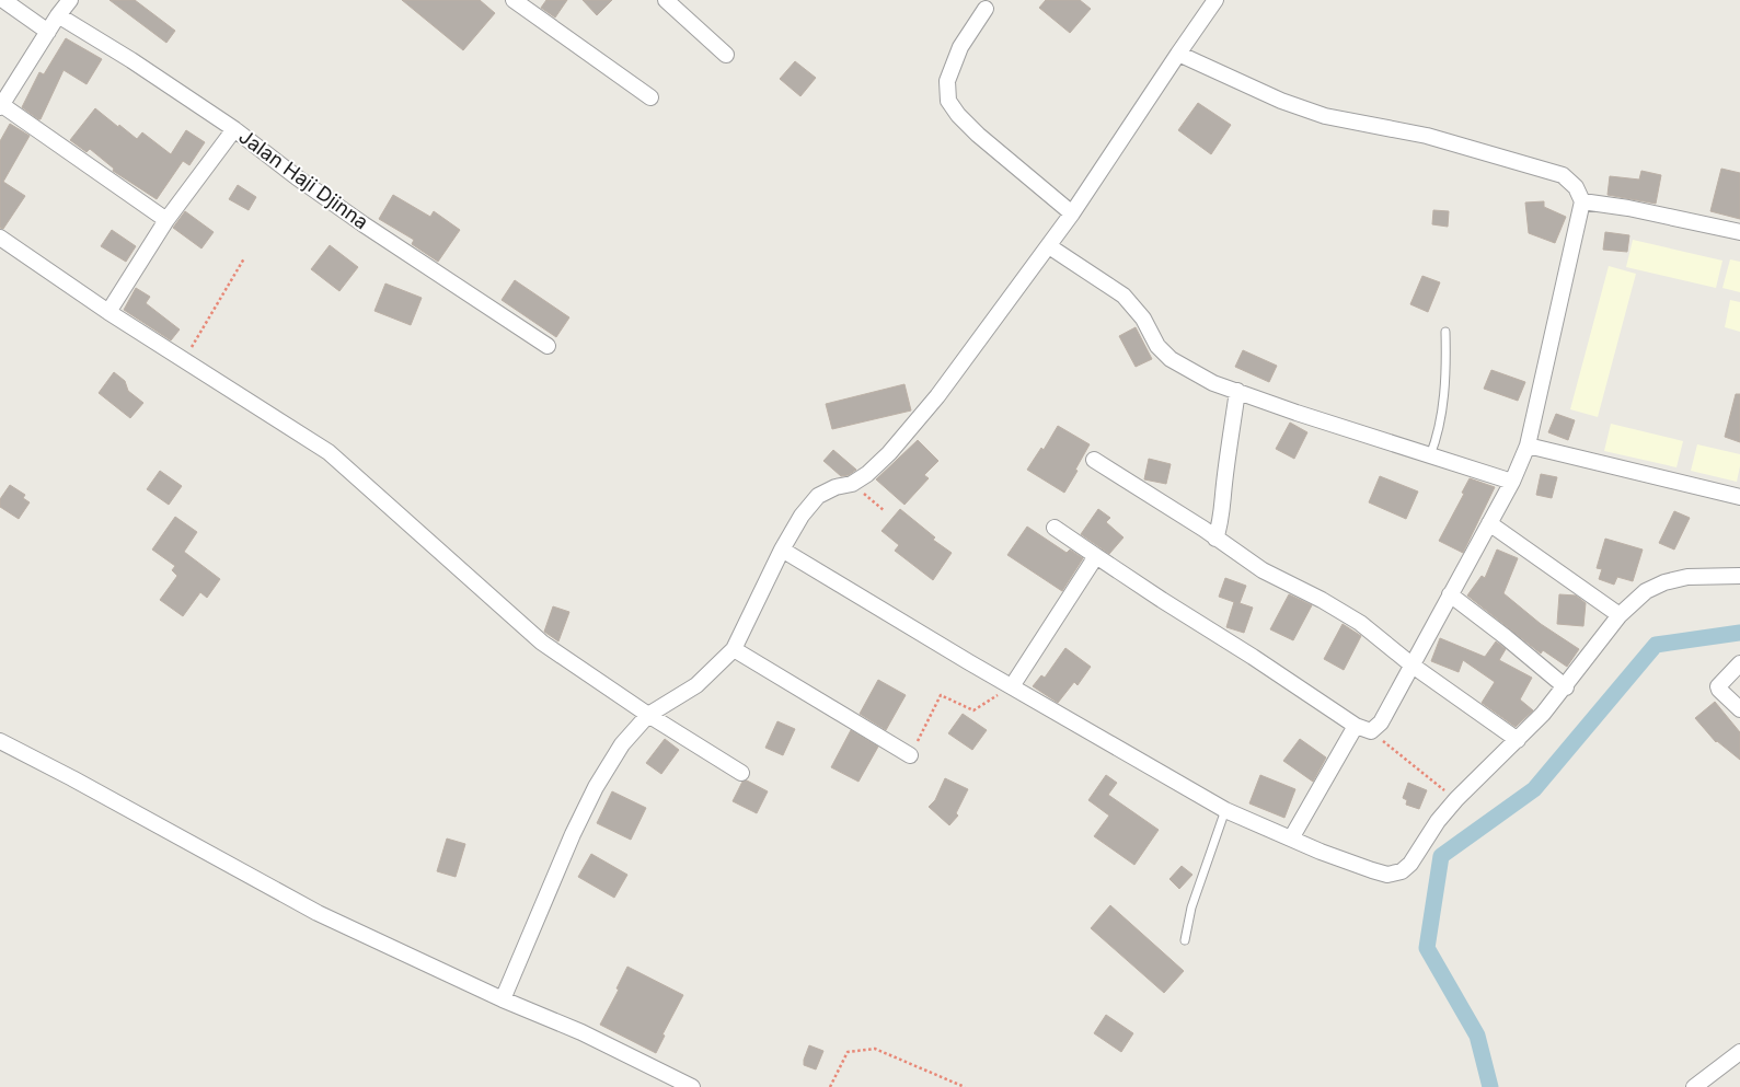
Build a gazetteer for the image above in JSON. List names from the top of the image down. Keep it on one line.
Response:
{"streets":{"street":["Jalan Haji Djinna"]}}
